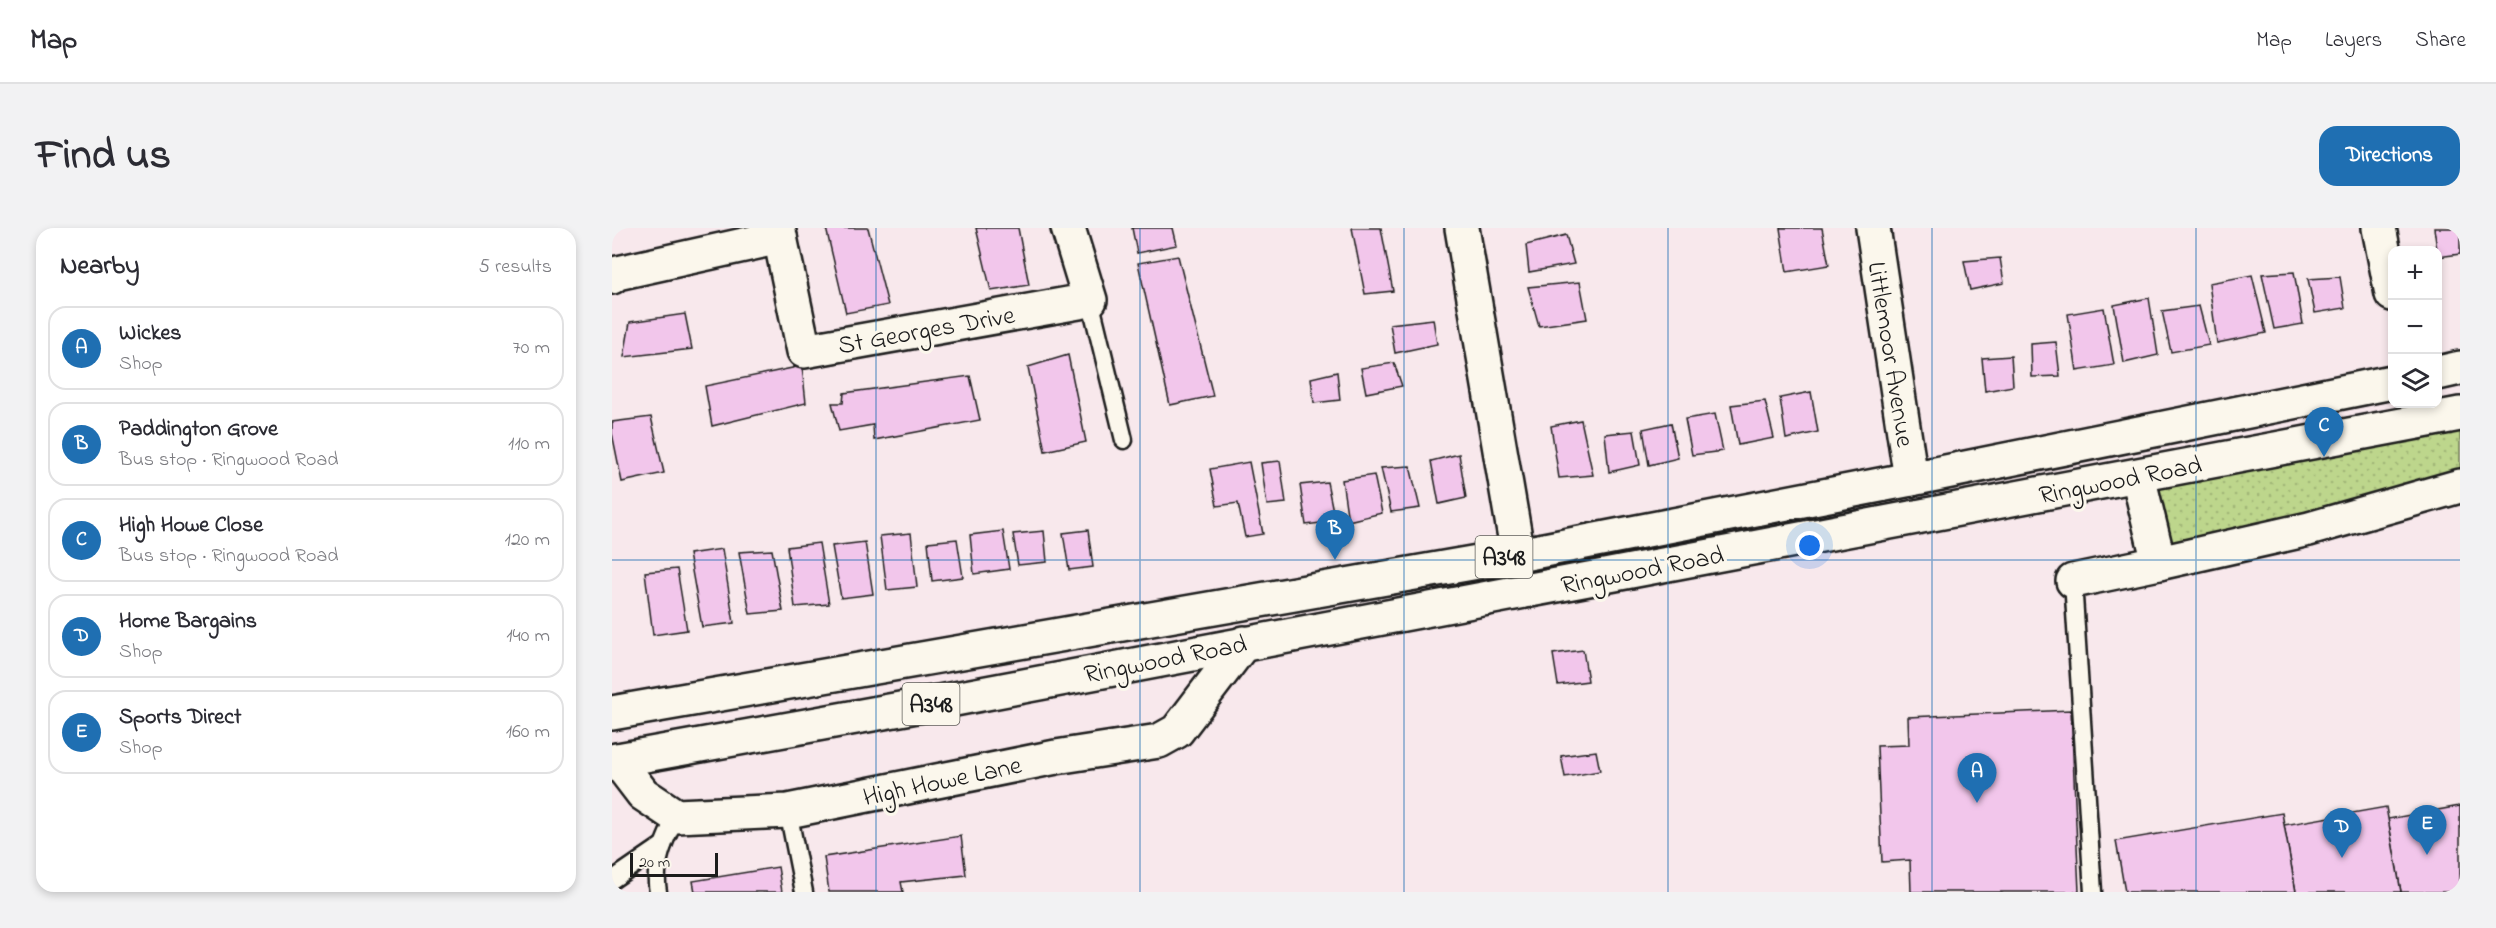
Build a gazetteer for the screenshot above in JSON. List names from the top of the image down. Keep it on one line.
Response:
{"streets":{"main road":["St Georges Drive","Littlemoor Avenue","Ringwood Road","A348","High Howe Lane"]},"crossings":[["Littlemoor Avenue","Ringwood Road"],["Ringwood Road","High Howe Lane"]],"scale_bar":"20 m","page":{"header":"Map","nav":["Map","Layers","Share"],"title":"Find us","buttons":"Directions","heading":["Nearby","5 results"],"map_buttons":["+","−"],"list":[{"mark":"A","name":"Wickes","note":"Shop","value":"70 m"},{"mark":"B","name":"Paddington Grove","note":"Bus stop · Ringwood Road","value":"110 m"},{"mark":"C","name":"High Howe Close","note":"Bus stop · Ringwood Road","value":"120 m"},{"mark":"D","name":"Home Bargains","note":"Shop","value":"140 m"},{"mark":"E","name":"Sports Direct","note":"Shop","value":"160 m"}],"pins":["C","B","A","E","D"],"scale":"20 m"}}
